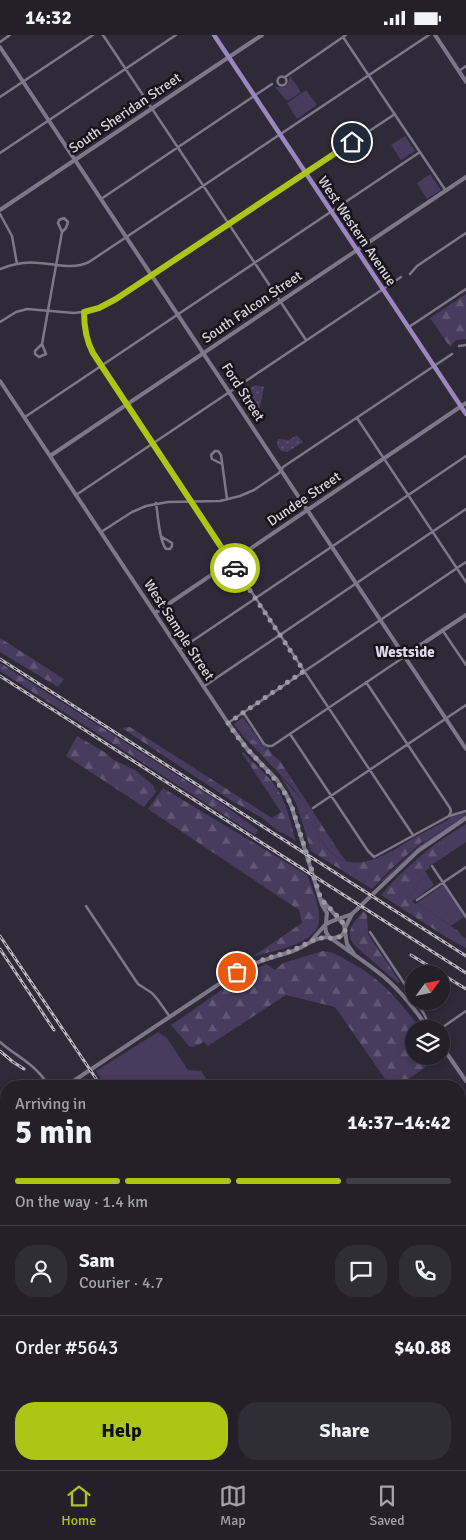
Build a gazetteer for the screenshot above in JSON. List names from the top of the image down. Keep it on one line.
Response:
{"streets":{"main road":["West Western Avenue"],"street":["South Sheridan Street","South Falcon Street","Ford Street","Dundee Street","West Sample Street"]},"crossings":[["South Sheridan Street","West Western Avenue"],["South Sheridan Street","Ford Street"],["West Western Avenue","South Falcon Street"],["West Western Avenue","Dundee Street"],["South Falcon Street","Ford Street"],["South Falcon Street","West Sample Street"],["Ford Street","Dundee Street"],["Dundee Street","West Sample Street"]],"districts":["Westside"],"north":"top right","page":{"status":"14:32","heading":["5 min","Arriving in","14:37–14:42"],"panel":["Sam","Courier · 4.7","Order #5643","$40.88"],"bar":"On the way · 1.4 km","buttons":["Help","Share"],"tabs":["Home","Map","Saved"]}}
